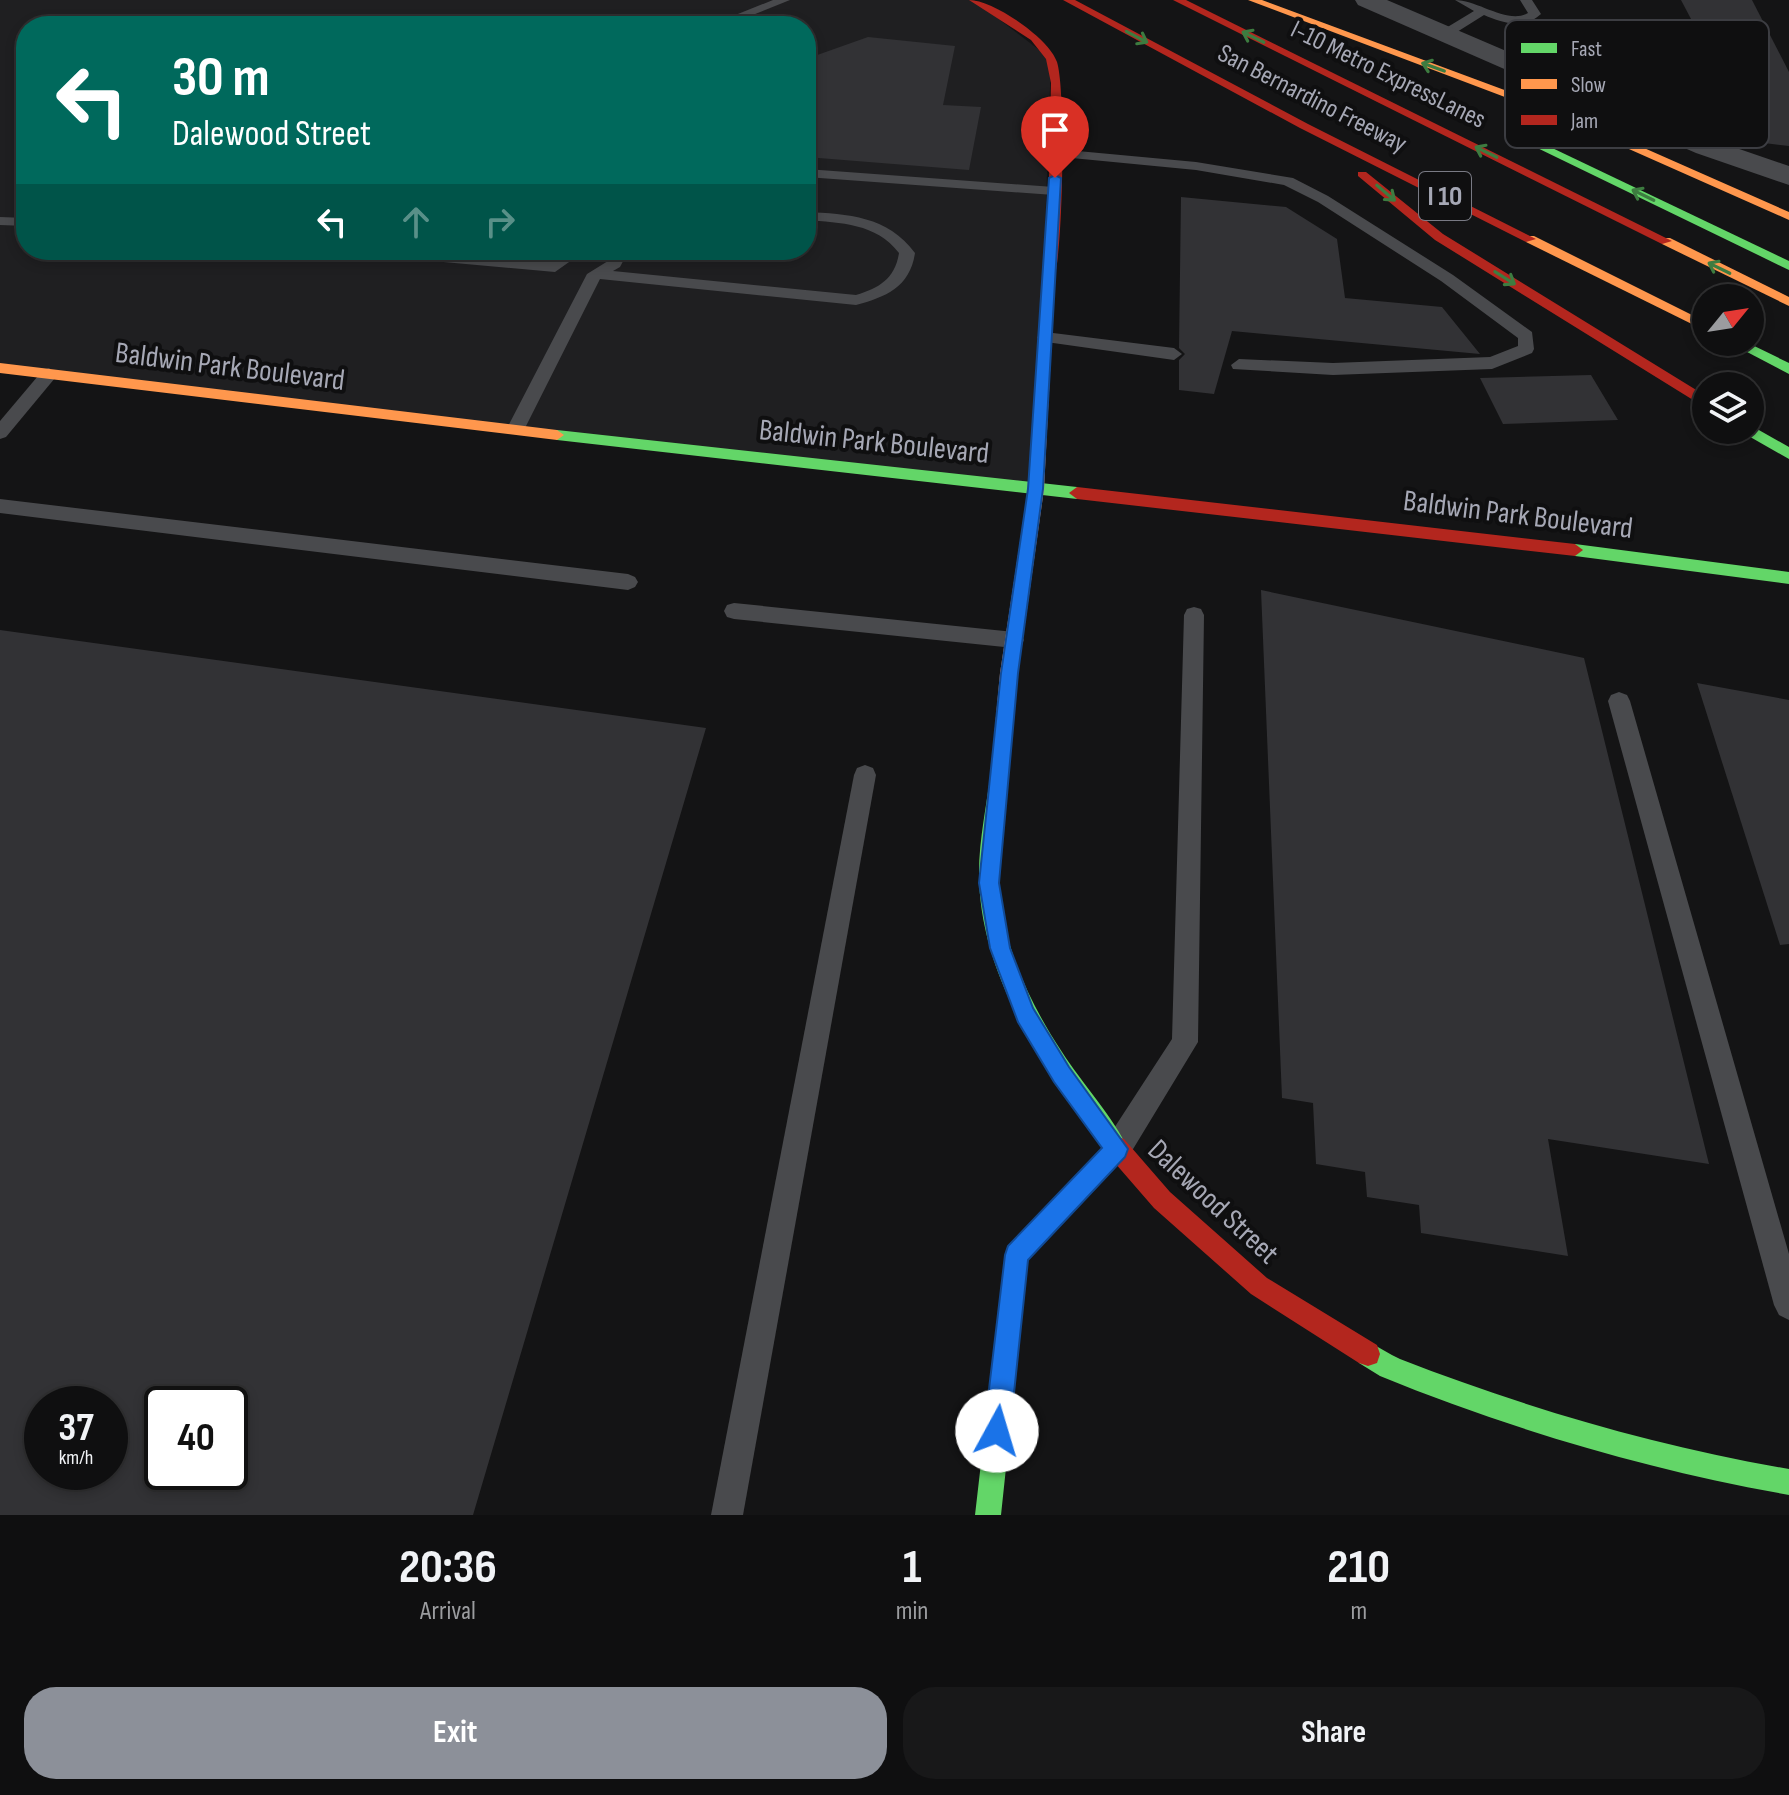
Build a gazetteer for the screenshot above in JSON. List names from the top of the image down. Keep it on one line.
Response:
{"streets":{"main road":["I-10 Metro ExpressLanes","San Bernardino Freeway","I 10","Baldwin Park Boulevard","Dalewood Street"]},"crossings":[["Baldwin Park Boulevard","Dalewood Street"]],"legend":["Fast","Slow","Jam"],"north":"top right","page":{"turn":["30 m","Dalewood Street"],"speed":"37 km/h","limit":"40","eta":["20:36","Arrival","1","min","210","m"],"buttons":["Exit","Share"]}}
